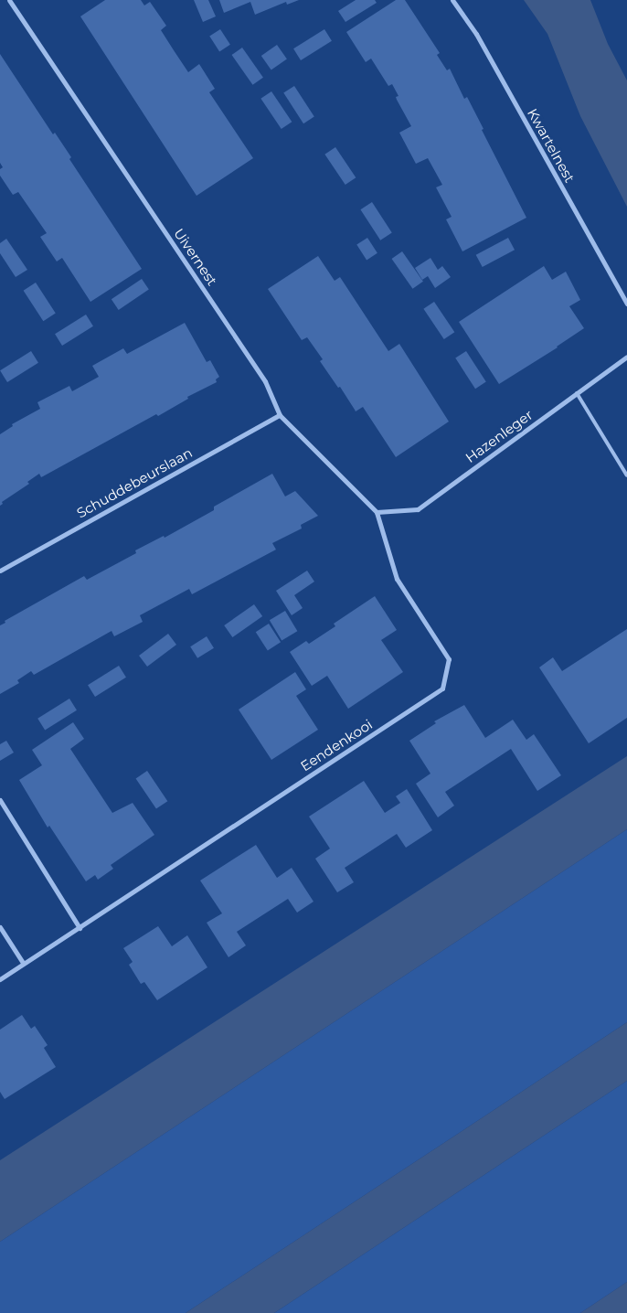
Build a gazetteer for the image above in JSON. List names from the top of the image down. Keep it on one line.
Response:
{"streets":{"street":["Kwartelnest","Uivernest","Hazenleger","Schuddebeurslaan","Eendenkooi"]},"crossings":[["Uivernest","Hazenleger"],["Uivernest","Schuddebeurslaan"],["Uivernest","Eendenkooi"],["Hazenleger","Eendenkooi"]]}
